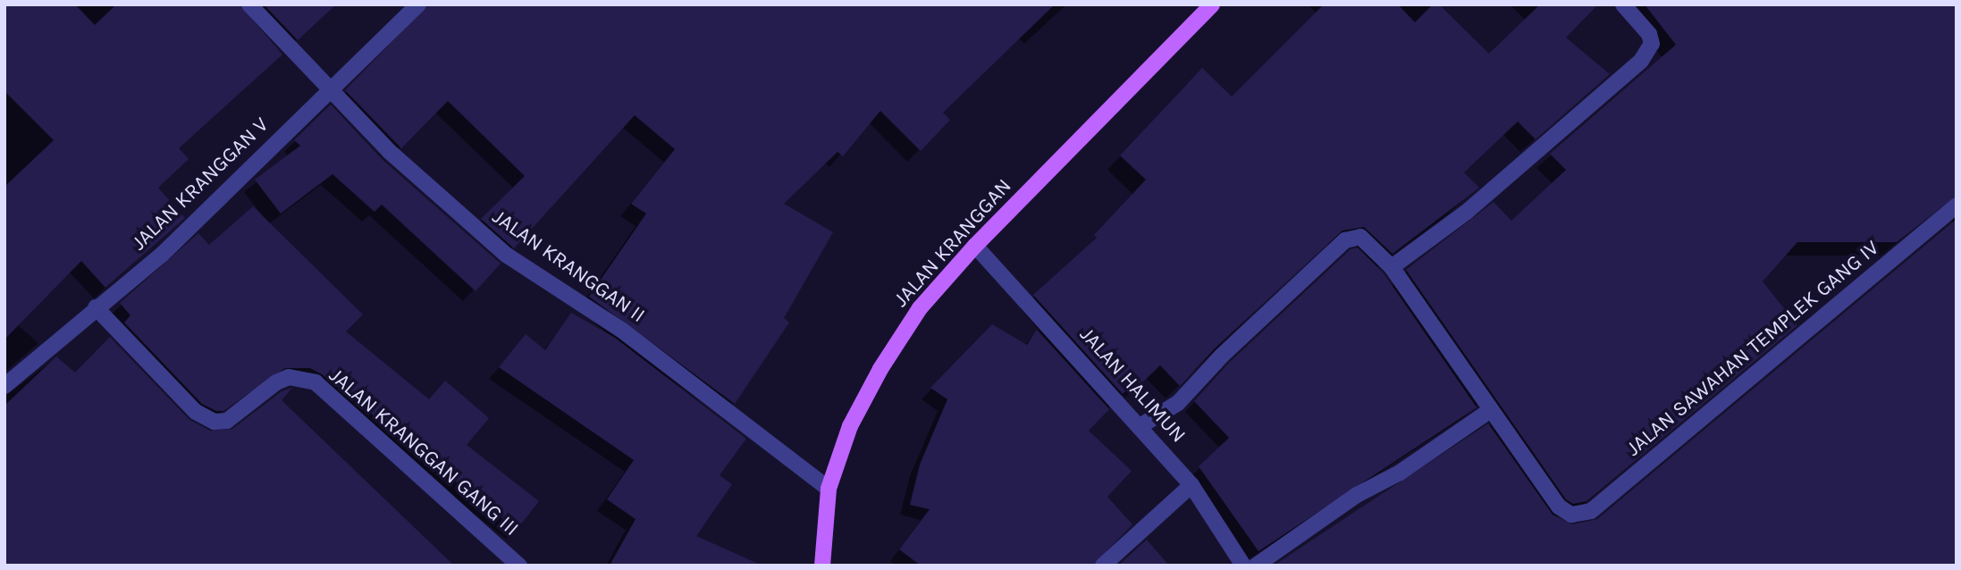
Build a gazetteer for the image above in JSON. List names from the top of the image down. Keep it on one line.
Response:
{"streets":{"main road":["JALAN KRANGGAN"],"street":["JALAN KRANGGAN V","JALAN KRANGGAN II","JALAN SAWAHAN TEMPLEK GANG IV","JALAN HALIMUN","JALAN KRANGGAN GANG III"]},"crossings":[["JALAN KRANGGAN V","JALAN KRANGGAN II"],["JALAN KRANGGAN V","JALAN KRANGGAN GANG III"],["JALAN KRANGGAN","JALAN KRANGGAN II"],["JALAN KRANGGAN","JALAN HALIMUN"]]}
